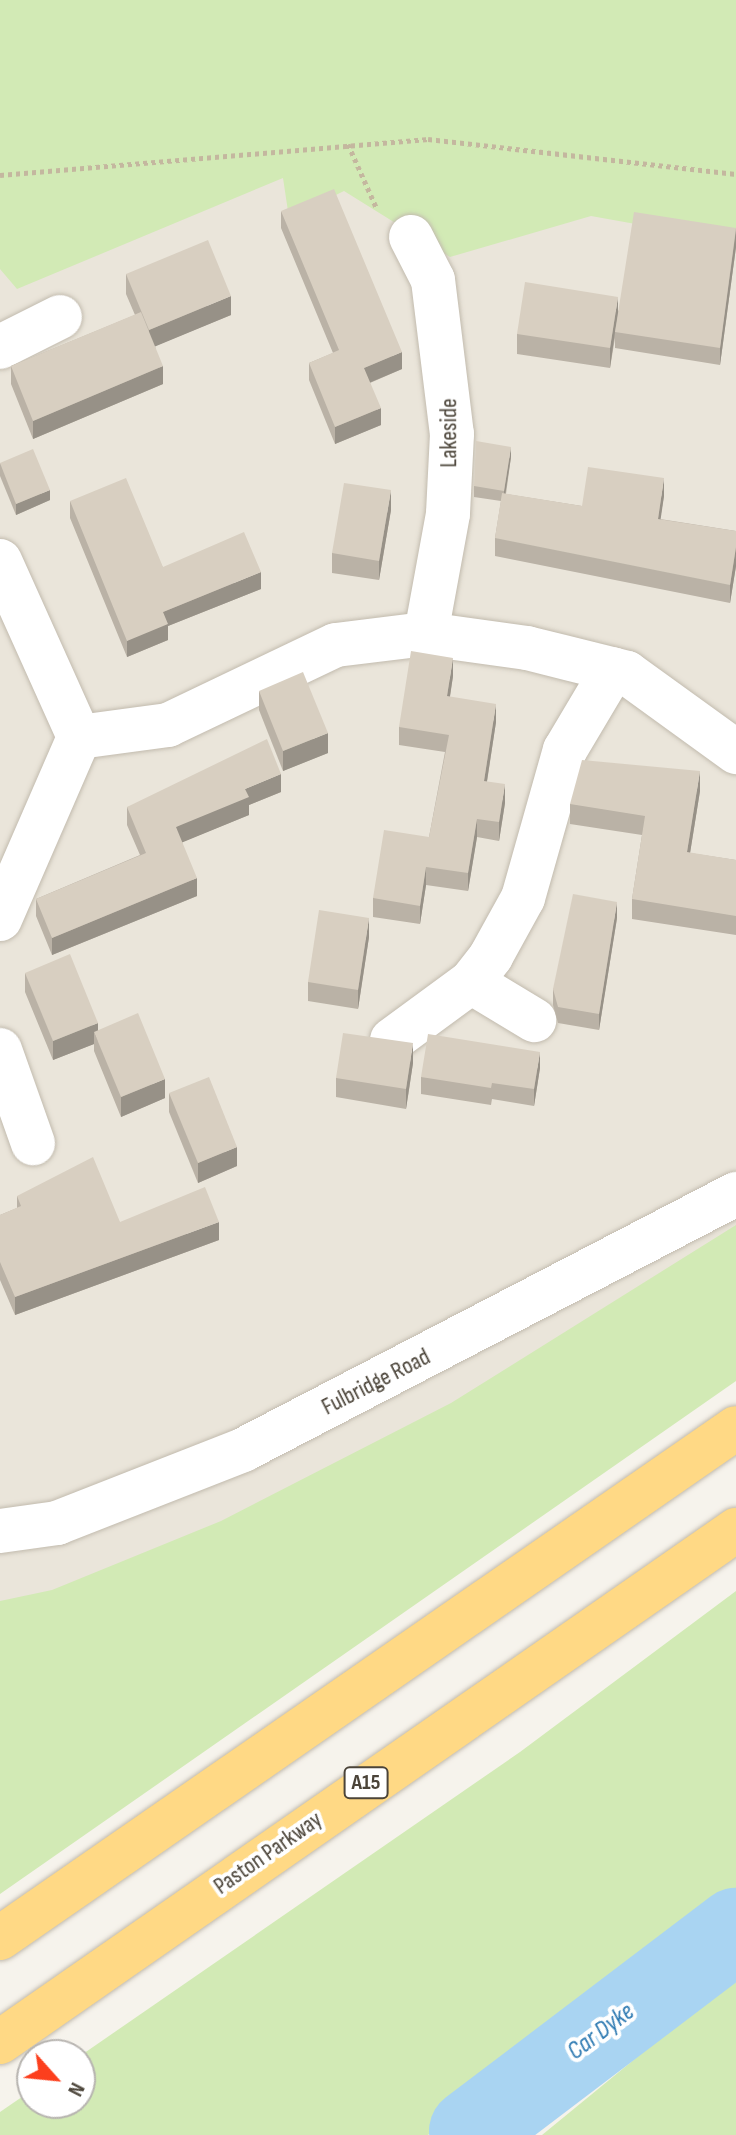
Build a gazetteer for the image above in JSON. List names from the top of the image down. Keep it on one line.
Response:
{"streets":{"highway":["A15","Paston Parkway"],"street":["Lakeside","Fulbridge Road"]},"water":["Car Dyke"],"north":"bottom right"}
